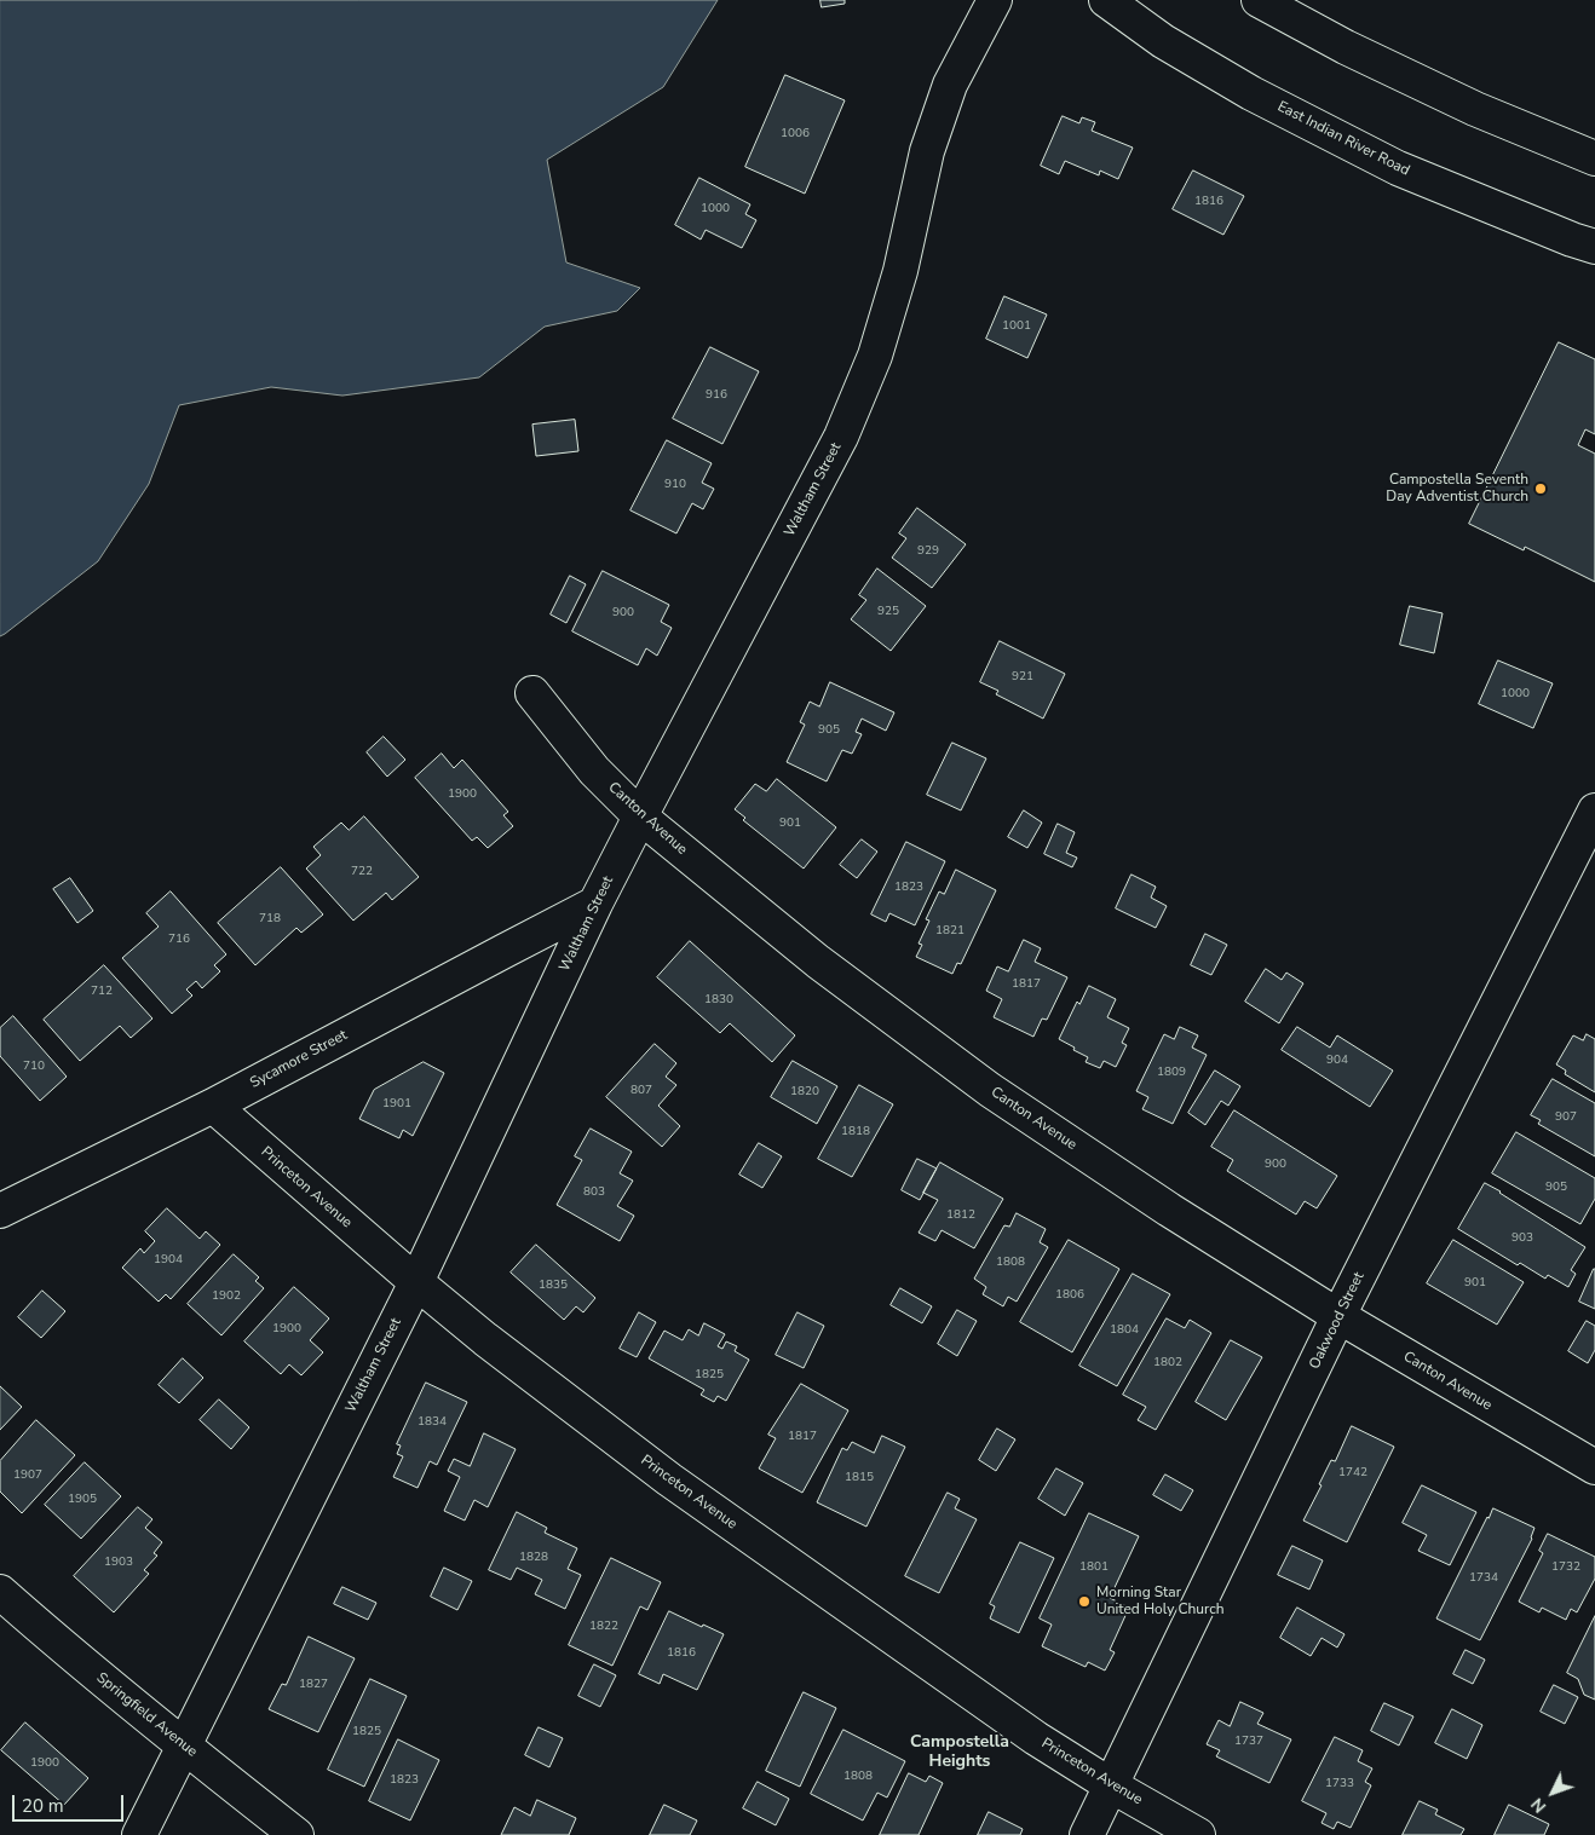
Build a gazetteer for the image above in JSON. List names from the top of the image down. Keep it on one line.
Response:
{"streets":{"street":["East Indian River Road","Waltham Street","Canton Avenue","Sycamore Street","Princeton Avenue","Oakwood Street","Springfield Avenue"]},"crossings":[["Waltham Street","Canton Avenue"],["Waltham Street","Sycamore Street"],["Waltham Street","Princeton Avenue"],["Waltham Street","Springfield Avenue"],["Canton Avenue","Oakwood Street"],["Sycamore Street","Princeton Avenue"],["Princeton Avenue","Oakwood Street"]],"districts":["Campostella Heights"],"places":["Campostella Seventh Day Adventist Church","Morning Star United Holy Church"],"house_numbers":["1006","1816","1000","1001","916","910","929","925","900","921","1000","905","1900","901","722","1823","718","1821","716","1817","712","1830","904","710","1809","807","1820","1901","907","1818","900","905","803","1812","903","1904","1808","901","1835","1806","1902","1900","1804","1802","1825","1834","1817","1742","1907","1815","1905","1828","1903","1801","1732","1734","1822","1816","1827","1825","1737","1900","1808","1823","1733"],"scale_bar":"20 m","north":"bottom left"}
